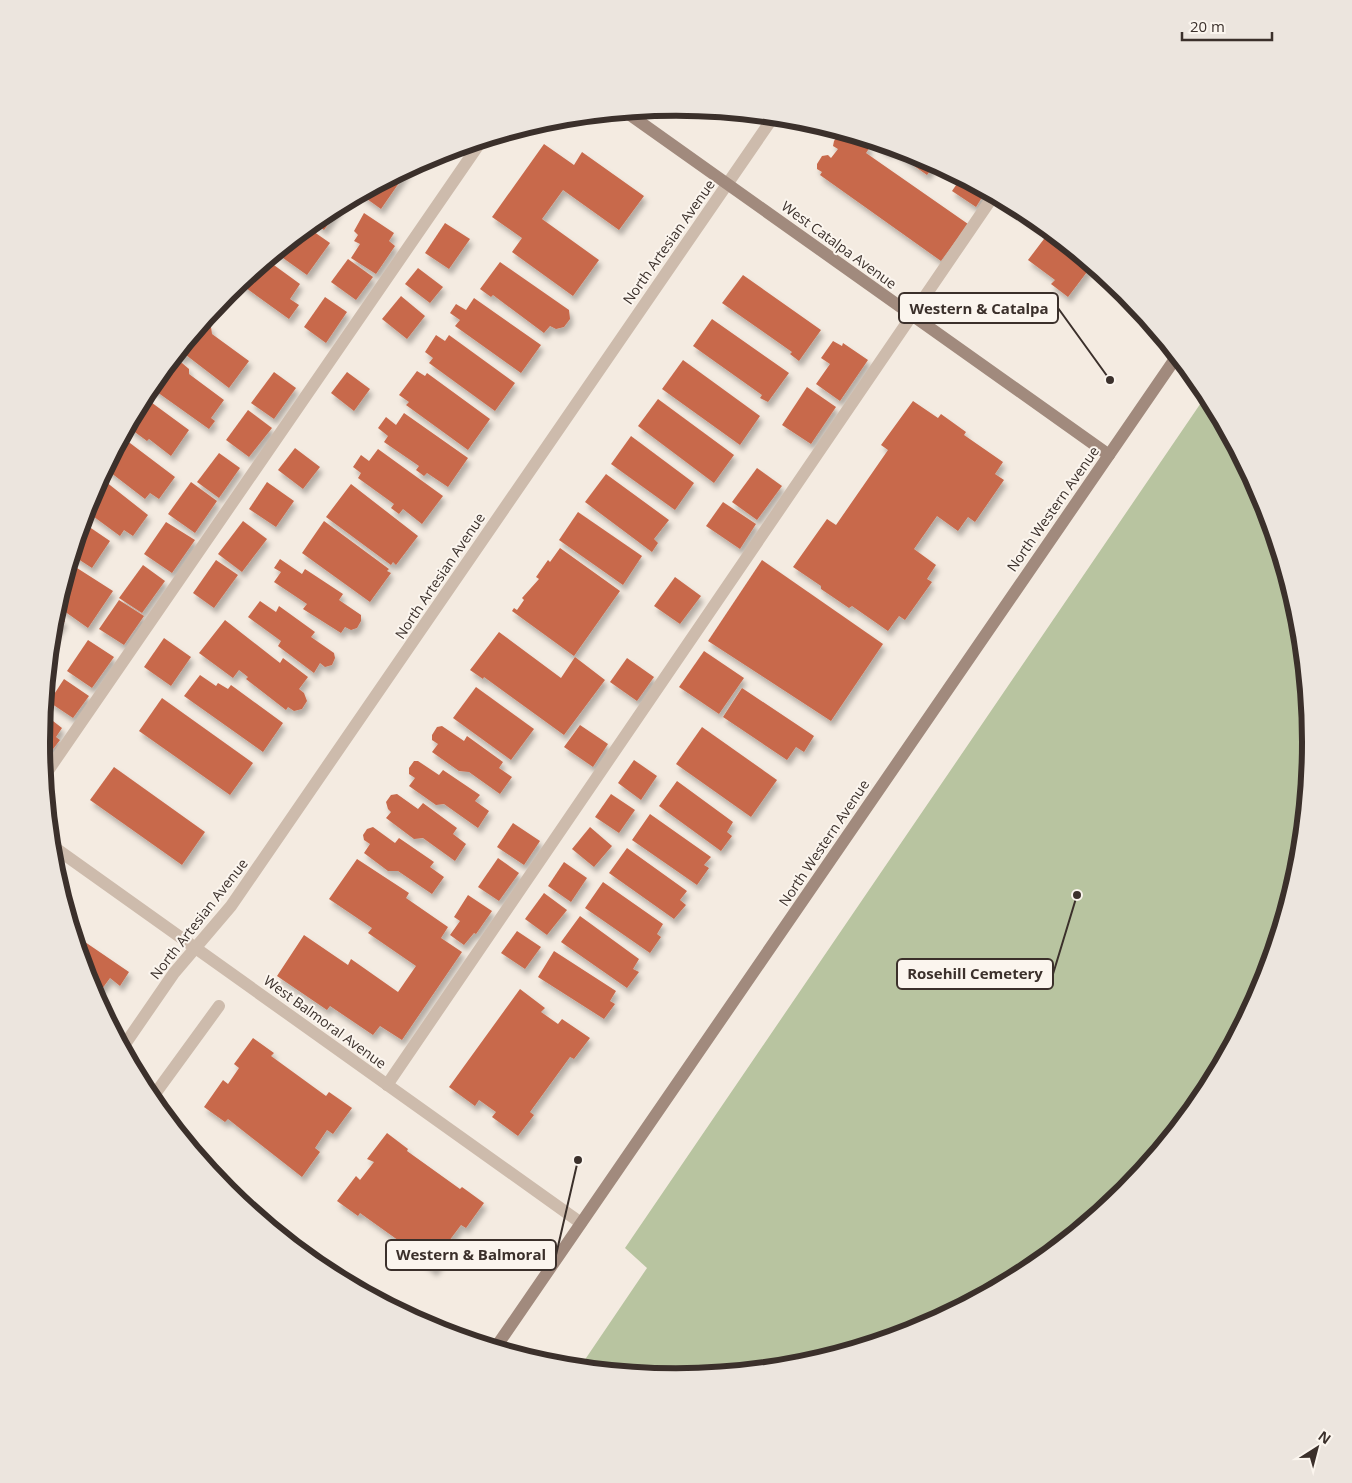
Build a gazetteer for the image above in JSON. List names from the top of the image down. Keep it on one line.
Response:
{"streets":{"main road":["West Catalpa Avenue","North Western Avenue"],"street":["North Artesian Avenue","West Balmoral Avenue"]},"crossings":[["North Artesian Avenue","West Catalpa Avenue"],["North Artesian Avenue","West Balmoral Avenue"],["West Catalpa Avenue","North Western Avenue"],["North Western Avenue","West Balmoral Avenue"]],"places":["Western & Catalpa","Rosehill Cemetery","Western & Balmoral"],"scale_bar":"20 m","north":"top right"}
